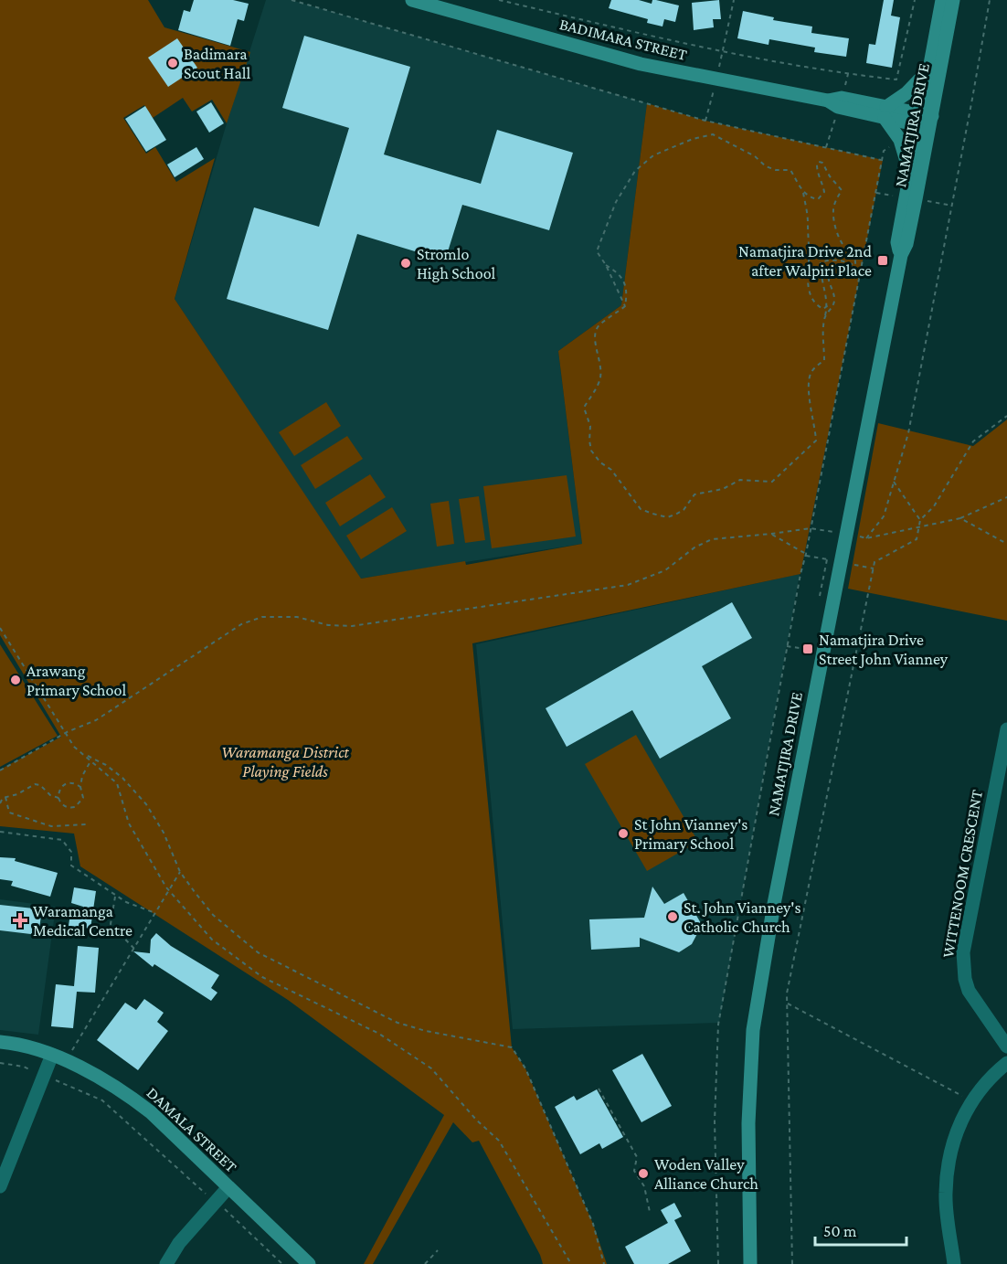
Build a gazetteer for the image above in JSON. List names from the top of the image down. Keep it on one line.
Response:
{"streets":{"main road":["BADIMARA STREET","NAMATJIRA DRIVE","DAMALA STREET"],"street":["WITTENOOM CRESCENT"]},"crossings":[["BADIMARA STREET","NAMATJIRA DRIVE"]],"parks":["Waramanga District Playing Fields"],"places":{"other":["Badimara Scout Hall","Stromlo High School","Arawang Primary School","St John Vianney's Primary School","St. John Vianney's Catholic Church","Woden Valley Alliance Church"],"transit":["Namatjira Drive 2nd after Walpiri Place","Namatjira Drive Street John Vianney"],"health":["Waramanga Medical Centre"]},"scale_bar":"50 m"}
